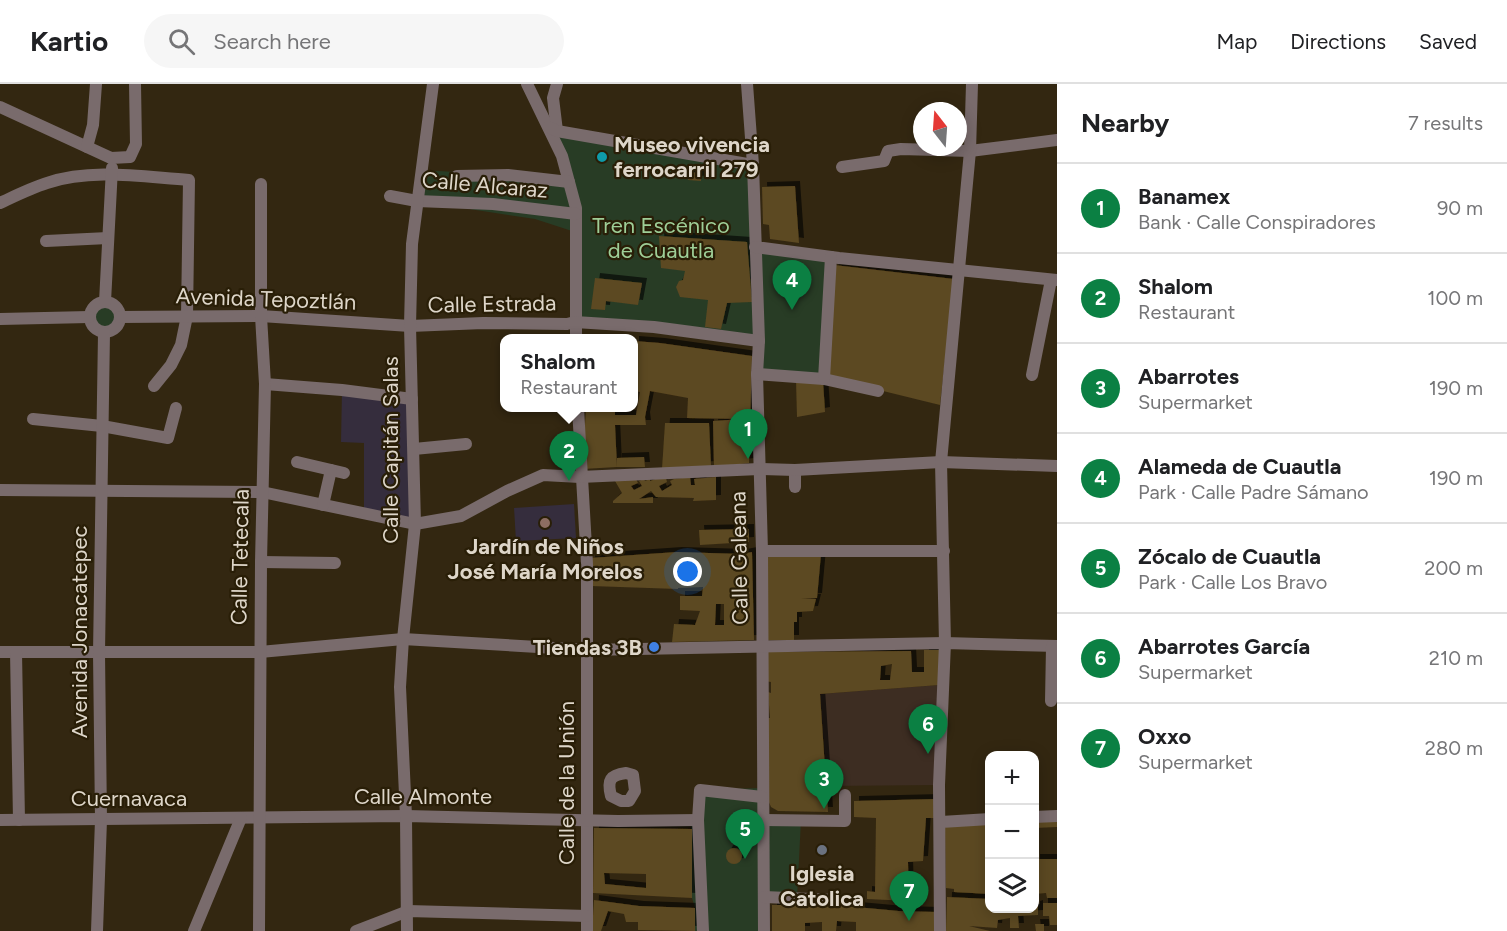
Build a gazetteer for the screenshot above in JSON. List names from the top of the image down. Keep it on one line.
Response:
{"streets":{"street":["Calle Alcaraz","Avenida Tepoztlán","Calle Estrada","Calle Capitán Salas","Calle Tetecala","Calle Galeana","Avenida Jonacatepec","Calle de la Unión","Calle Almonte","Cuernavaca"]},"crossings":[["Calle Alcaraz","Calle Capitán Salas"],["Avenida Tepoztlán","Calle Estrada"],["Avenida Tepoztlán","Calle Capitán Salas"],["Avenida Tepoztlán","Calle Tetecala"],["Avenida Tepoztlán","Avenida Jonacatepec"],["Calle Estrada","Calle Capitán Salas"],["Calle Estrada","Calle Galeana"],["Calle Capitán Salas","Calle Almonte"],["Calle Tetecala","Calle Almonte"],["Calle Tetecala","Cuernavaca"],["Avenida Jonacatepec","Cuernavaca"],["Calle de la Unión","Calle Almonte"],["Calle Almonte","Cuernavaca"]],"parks":["Tren Escénico de Cuautla"],"places":["Museo vivencia ferrocarril 279","Jardín de Niños José María Morelos","Tiendas 3B","Iglesia Catolica"],"north":"top","page":{"header":"Kartio","search":"Search here","nav":["Map","Directions","Saved"],"heading":["Nearby","7 results"],"list":[{"mark":"1","name":"Banamex","note":"Bank · Calle Conspiradores","value":"90 m"},{"mark":"2","name":"Shalom","note":"Restaurant","value":"100 m"},{"mark":"3","name":"Abarrotes","note":"Supermarket","value":"190 m"},{"mark":"4","name":"Alameda de Cuautla","note":"Park · Calle Padre Sámano","value":"190 m"},{"mark":"5","name":"Zócalo de Cuautla","note":"Park · Calle Los Bravo","value":"200 m"},{"mark":"6","name":"Abarrotes García","note":"Supermarket","value":"210 m"},{"mark":"7","name":"Oxxo","note":"Supermarket","value":"280 m"}],"pins":["4","1","2","6","3","5","7"],"popup":["Shalom","Restaurant"],"map_buttons":["+","−"]}}
